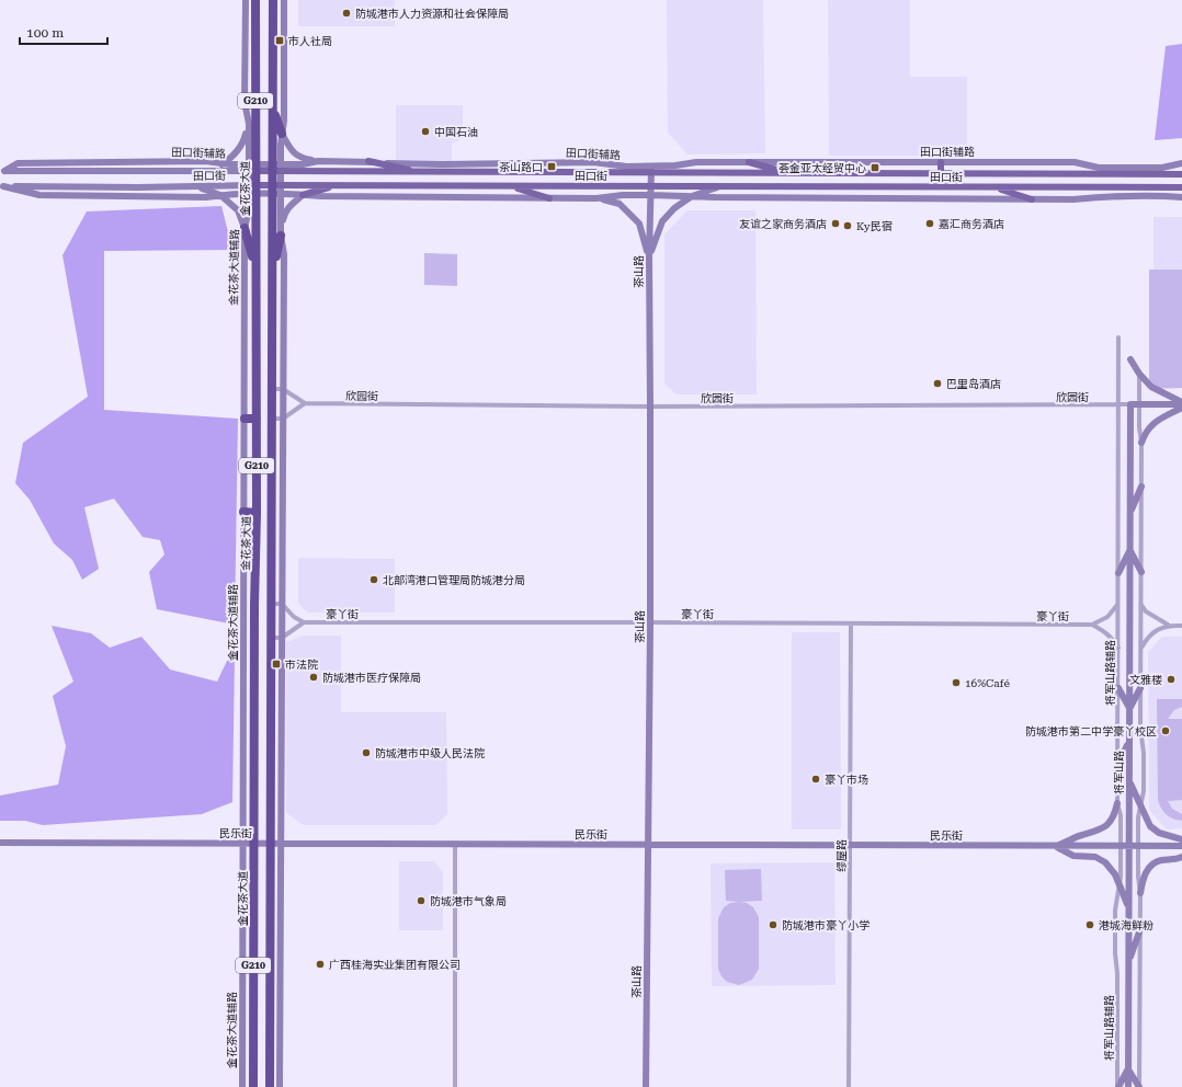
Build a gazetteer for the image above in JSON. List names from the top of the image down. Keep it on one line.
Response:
{"streets":{"highway":["G210","金花茶大道"],"main road":["田口街"],"street":["田口街辅路","金花茶大道辅路","茶山路","欣园街","豪丫街","将军山路辅路","将军山路","民乐街","缪屋路"]},"crossings":[["G210","田口街辅路"],["G210","田口街"],["G210","民乐街"],["田口街辅路","田口街"],["田口街辅路","金花茶大道"],["田口街辅路","茶山路"],["田口街","金花茶大道"],["田口街","金花茶大道辅路"],["田口街","茶山路"],["金花茶大道","金花茶大道辅路"],["金花茶大道","民乐街"],["金花茶大道辅路","民乐街"],["茶山路","欣园街"],["茶山路","豪丫街"],["茶山路","民乐街"],["欣园街","将军山路辅路"],["欣园街","将军山路"],["豪丫街","缪屋路"],["将军山路辅路","民乐街"],["将军山路","民乐街"],["民乐街","缪屋路"]],"places":{"other":["防城港市人力资源和社会保障局","中国石油","友谊之家商务酒店","嘉汇商务酒店","Ky民宿","巴里岛酒店","北部湾港口管理局防城港分局","防城港市医疗保障局","文雅楼","16%Café","防城港市第二中学豪丫校区","防城港市中级人民法院","豪丫市场","防城港市气象局","防城港市豪丫小学","港城海鲜粉","广西桂海实业集团有限公司"],"transit":["市人社局","茶山路口","荟金亚太经贸中心","巿法院"]},"scale_bar":"100 m"}
